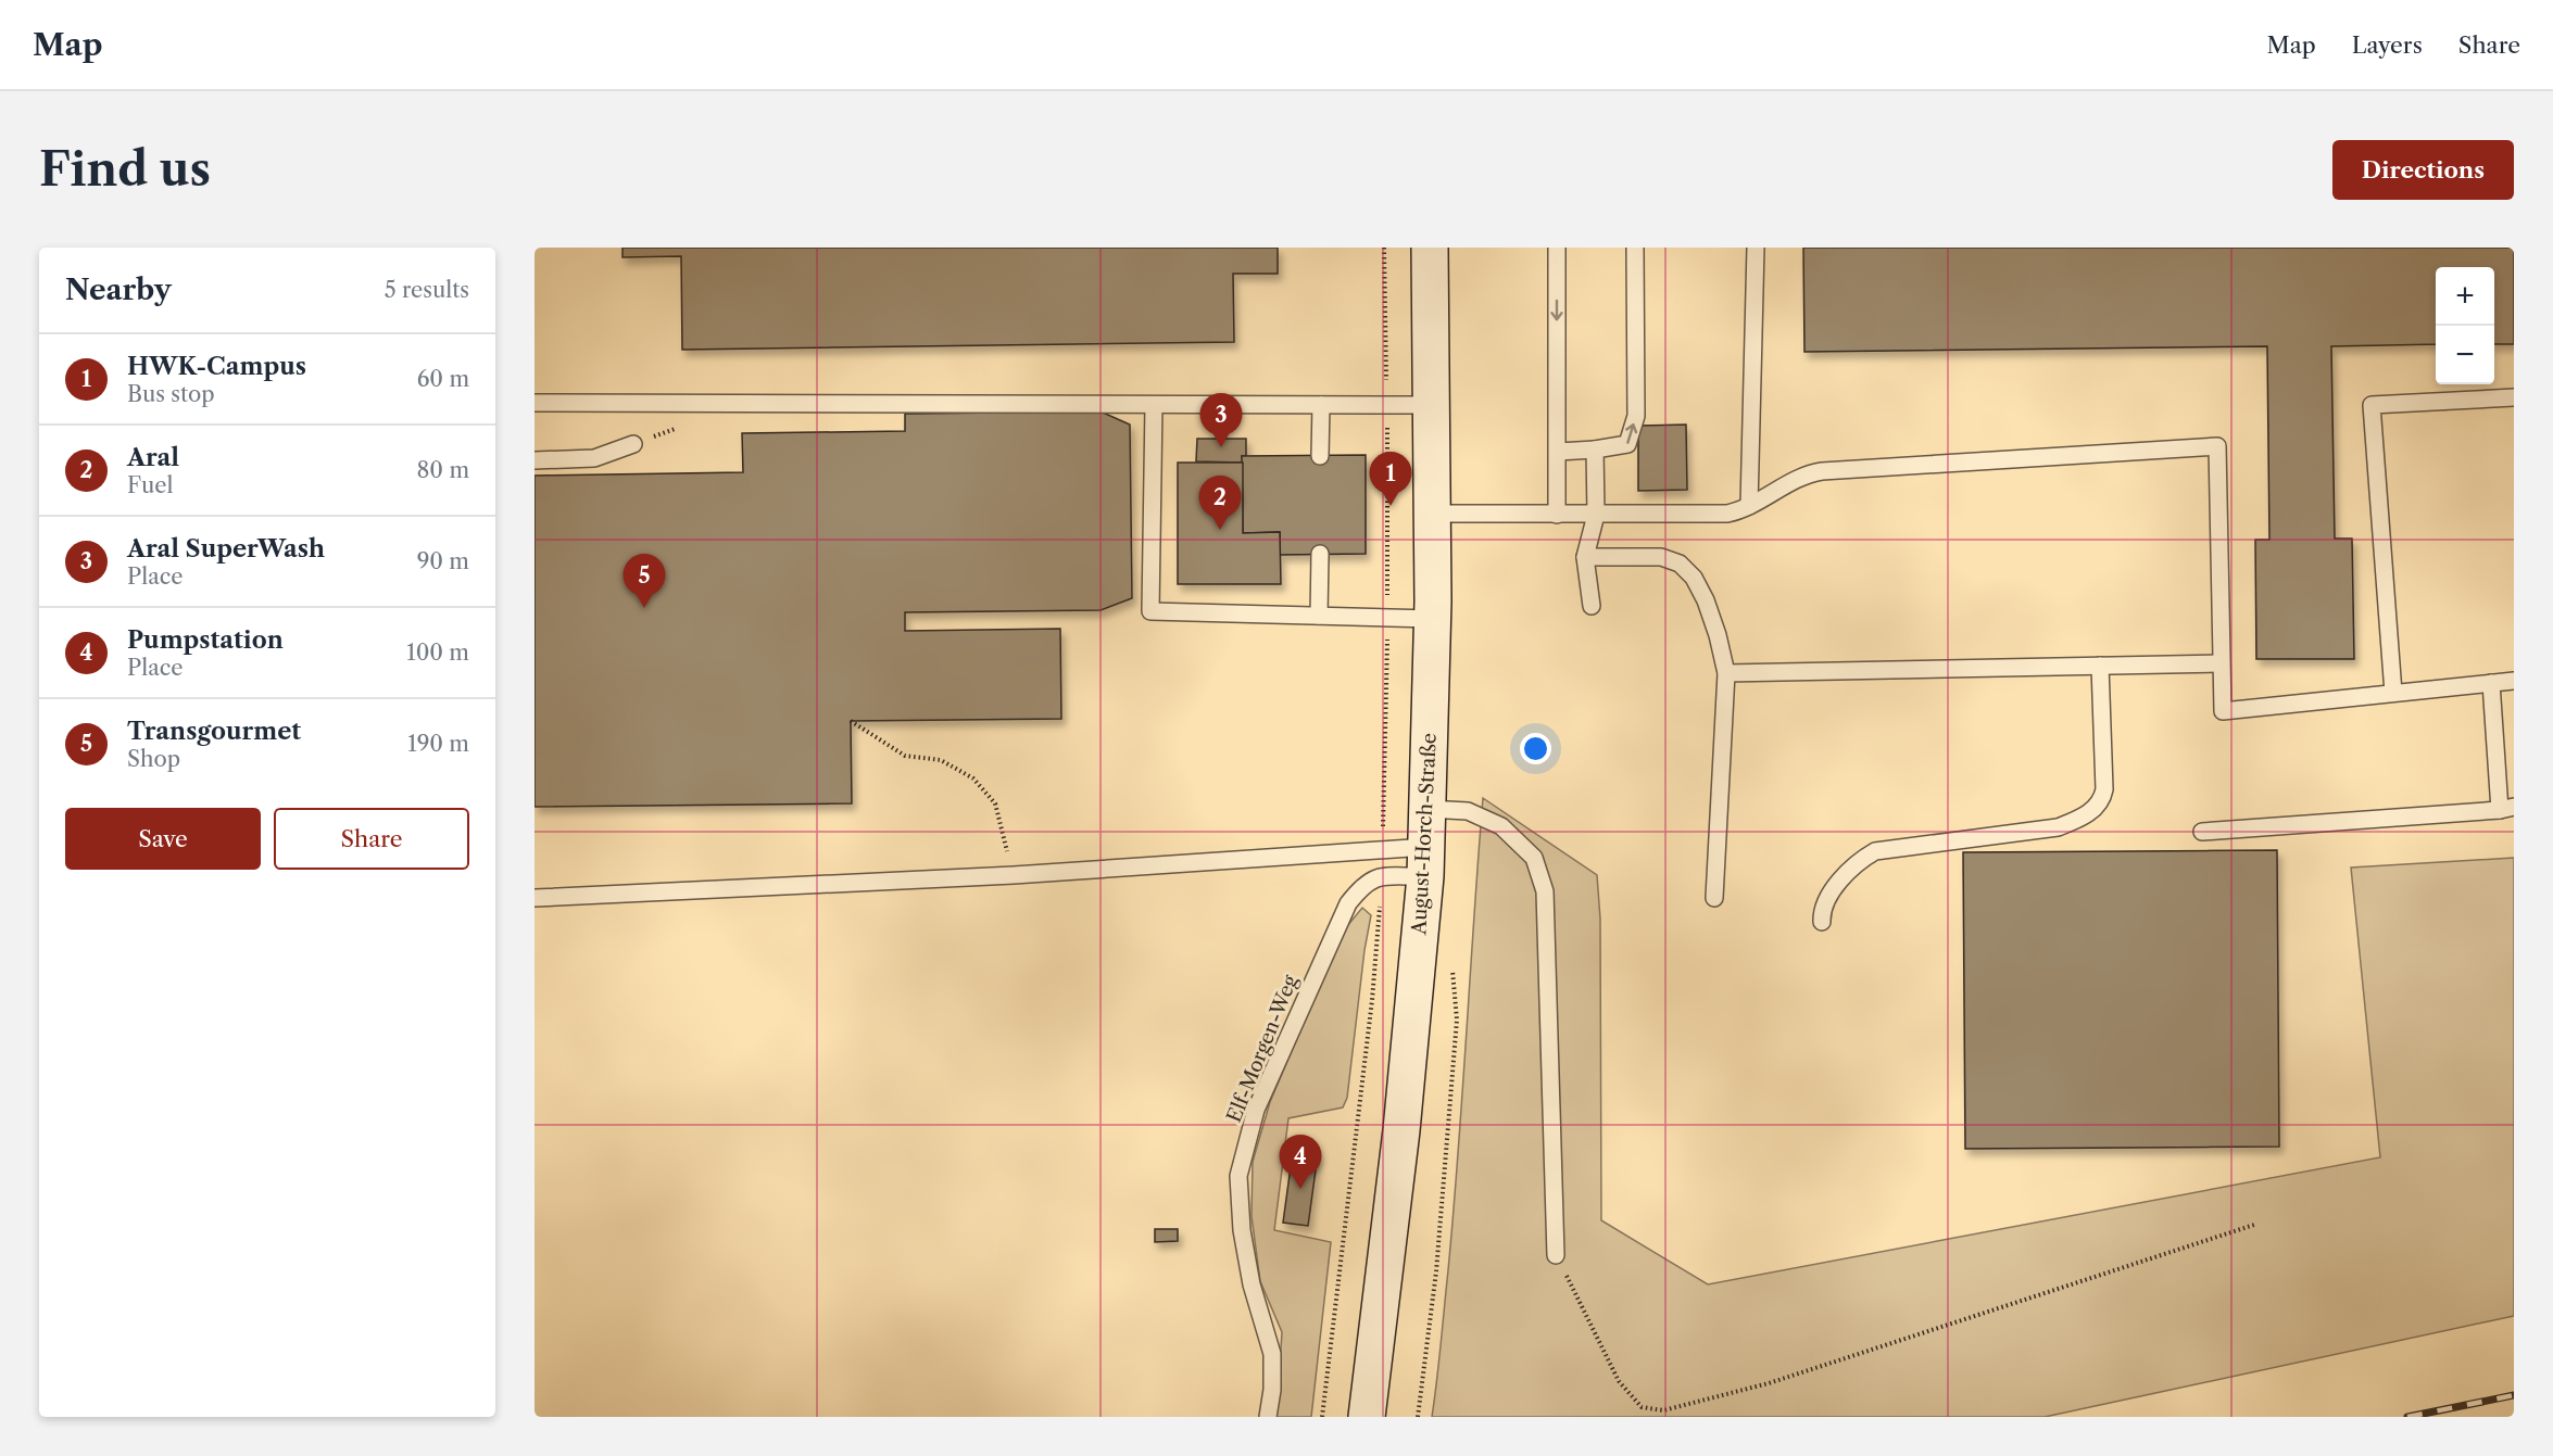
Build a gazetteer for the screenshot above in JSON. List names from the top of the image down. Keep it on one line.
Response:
{"streets":{"main road":["August-Horch-Straße"],"lane":["Elf-Morgen-Weg"]},"crossings":[["August-Horch-Straße","Elf-Morgen-Weg"]],"page":{"header":"Map","nav":["Map","Layers","Share"],"buttons":["Directions",["Save","Share"]],"title":"Find us","heading":["Nearby","5 results"],"map_buttons":["+","−"],"list":[{"mark":"1","name":"HWK-Campus","note":"Bus stop","value":"60 m"},{"mark":"2","name":"Aral","note":"Fuel","value":"80 m"},{"mark":"3","name":"Aral SuperWash","note":"Place","value":"90 m"},{"mark":"4","name":"Pumpstation","note":"Place","value":"100 m"},{"mark":"5","name":"Transgourmet","note":"Shop","value":"190 m"}],"pins":["3","1","2","5","4"]}}
